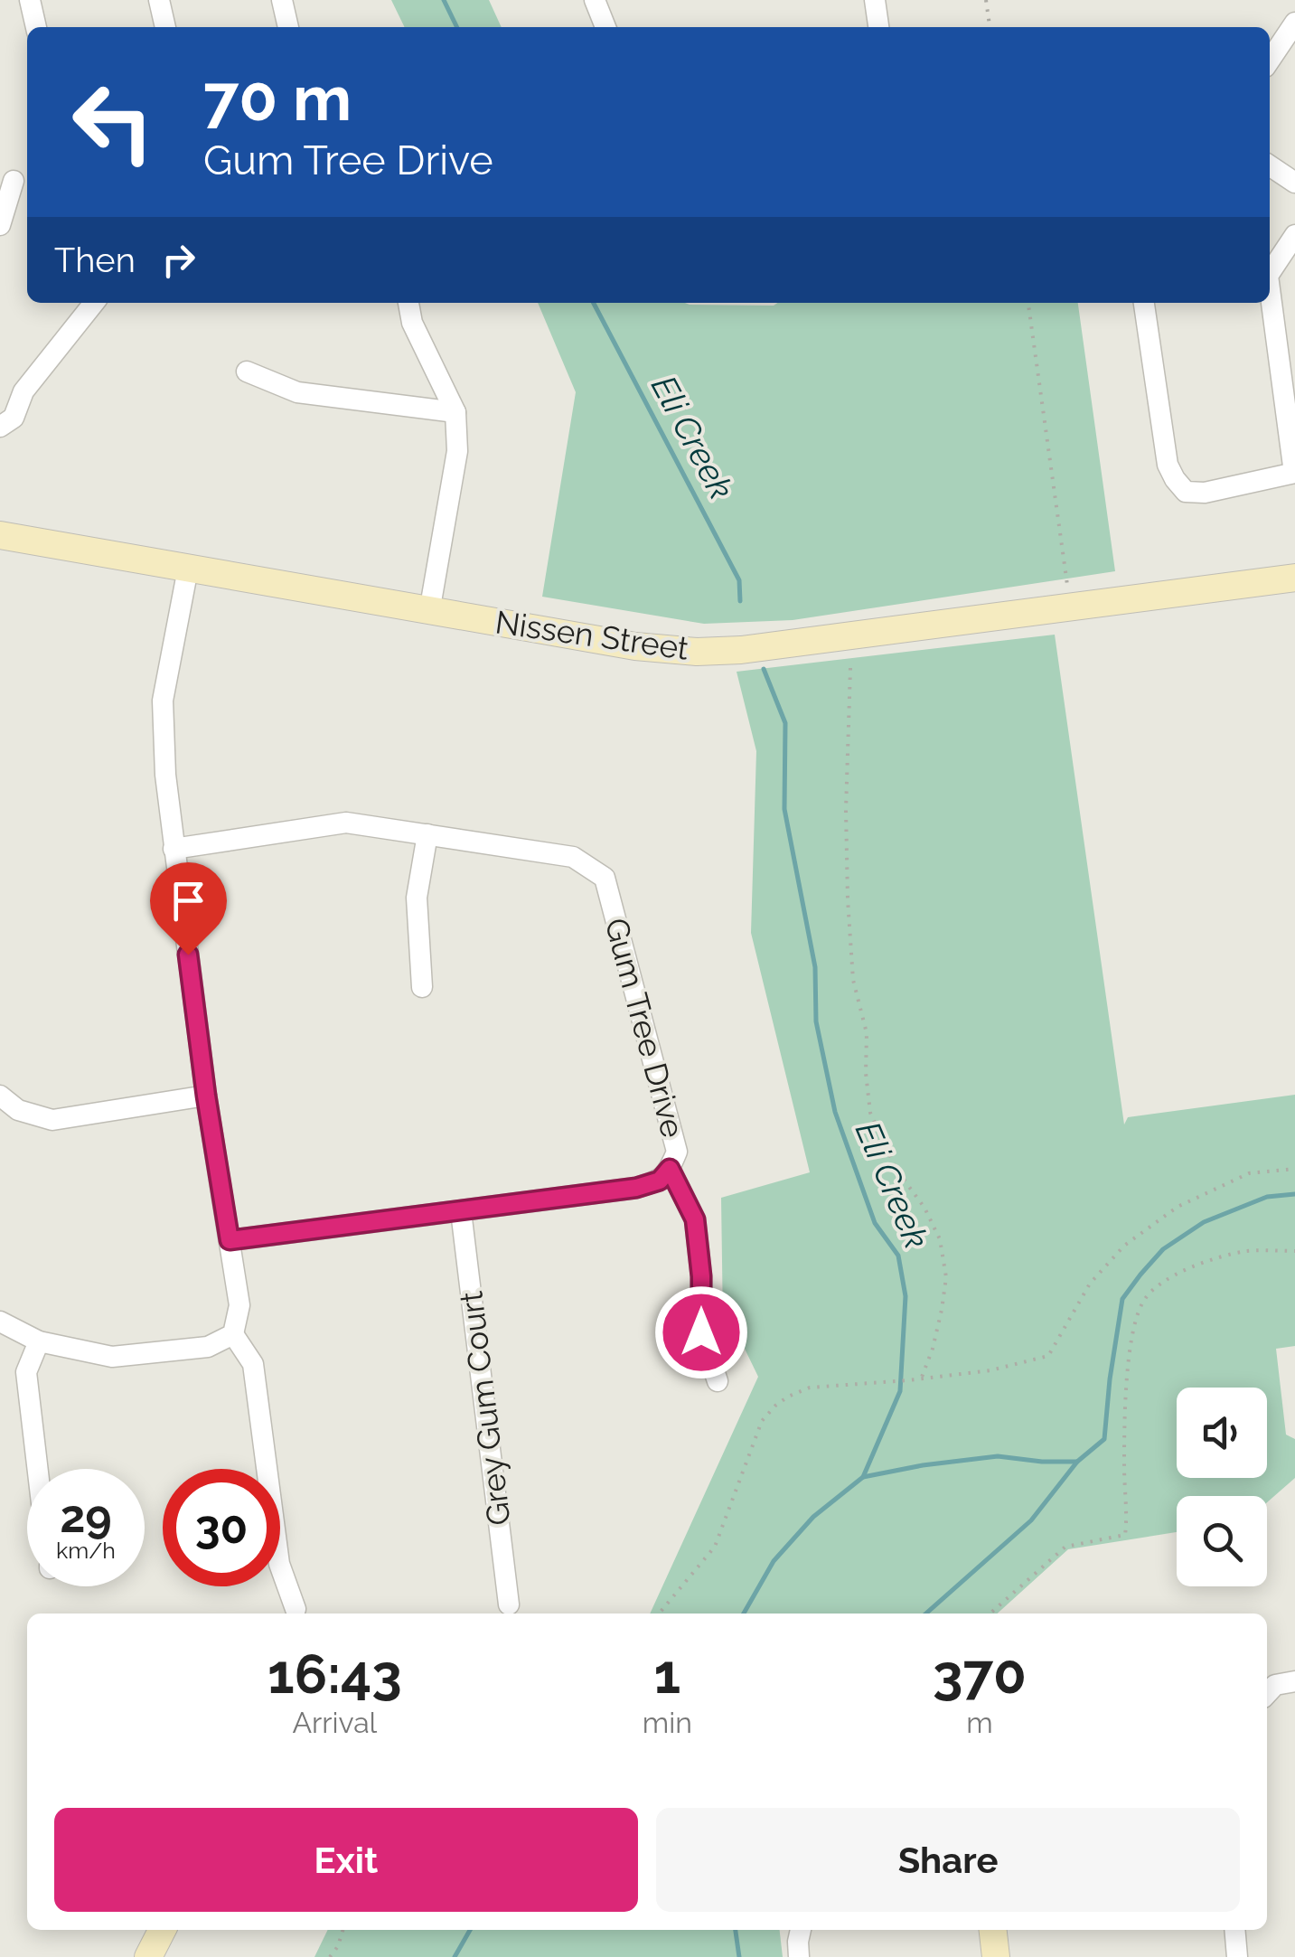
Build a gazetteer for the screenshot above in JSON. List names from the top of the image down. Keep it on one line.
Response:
{"streets":{"street":["Nissen Street","Gum Tree Drive","Grey Gum Court"]},"crossings":[["Gum Tree Drive","Grey Gum Court"]],"water":["Eli Creek"],"page":{"turn":["70 m","Gum Tree Drive"],"then":"Then","speed":"29 km/h","limit":"30","eta":["16:43","Arrival","1","min","370","m"],"buttons":["Exit","Share"]}}
